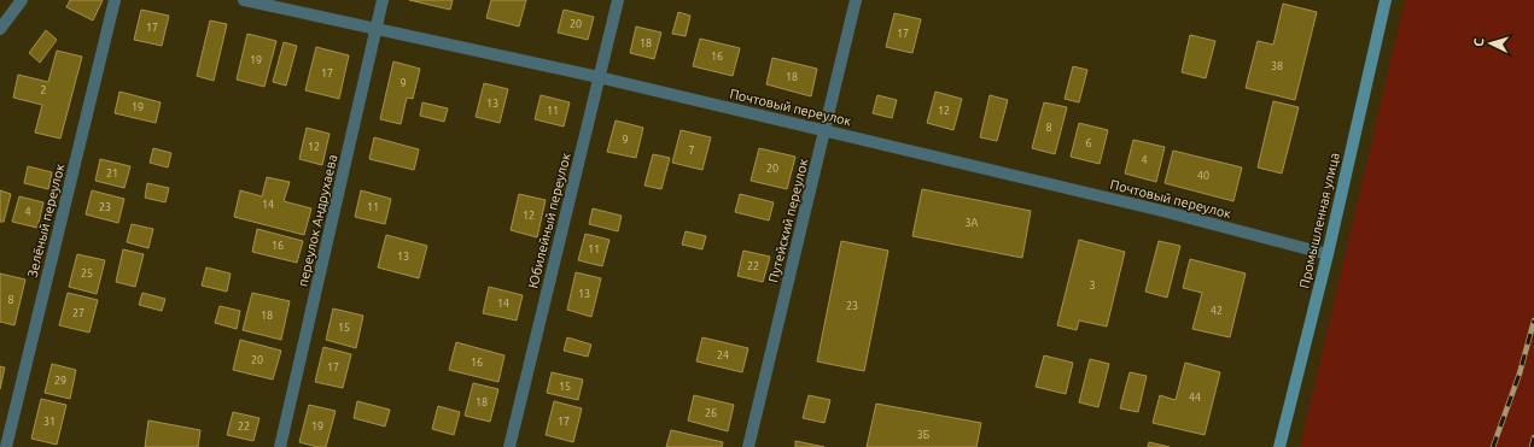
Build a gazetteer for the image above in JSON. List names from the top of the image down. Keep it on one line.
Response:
{"streets":{"main road":["Промышленная улица"],"street":["Почтовый переулок","Зелёный переулок","переулок Андрухаева","Юбилейный переулок","Путейский переулок"]},"crossings":[["Почтовый переулок","переулок Андрухаева"],["Почтовый переулок","Юбилейный переулок"],["Почтовый переулок","Путейский переулок"],["Почтовый переулок","Промышленная улица"]],"house_numbers":["20","17","17","18","16","19","38","17","18","9","2","13","19","11","12","8","9","6","12","7","4","20","21","40","14","23","11","4","12","3А","16","11","13","22","25","3","13","8","14","23","42","27","18","15","24","20","16","17","29","15","44","18","26","31","17","22","19","3Б"],"north":"left"}
